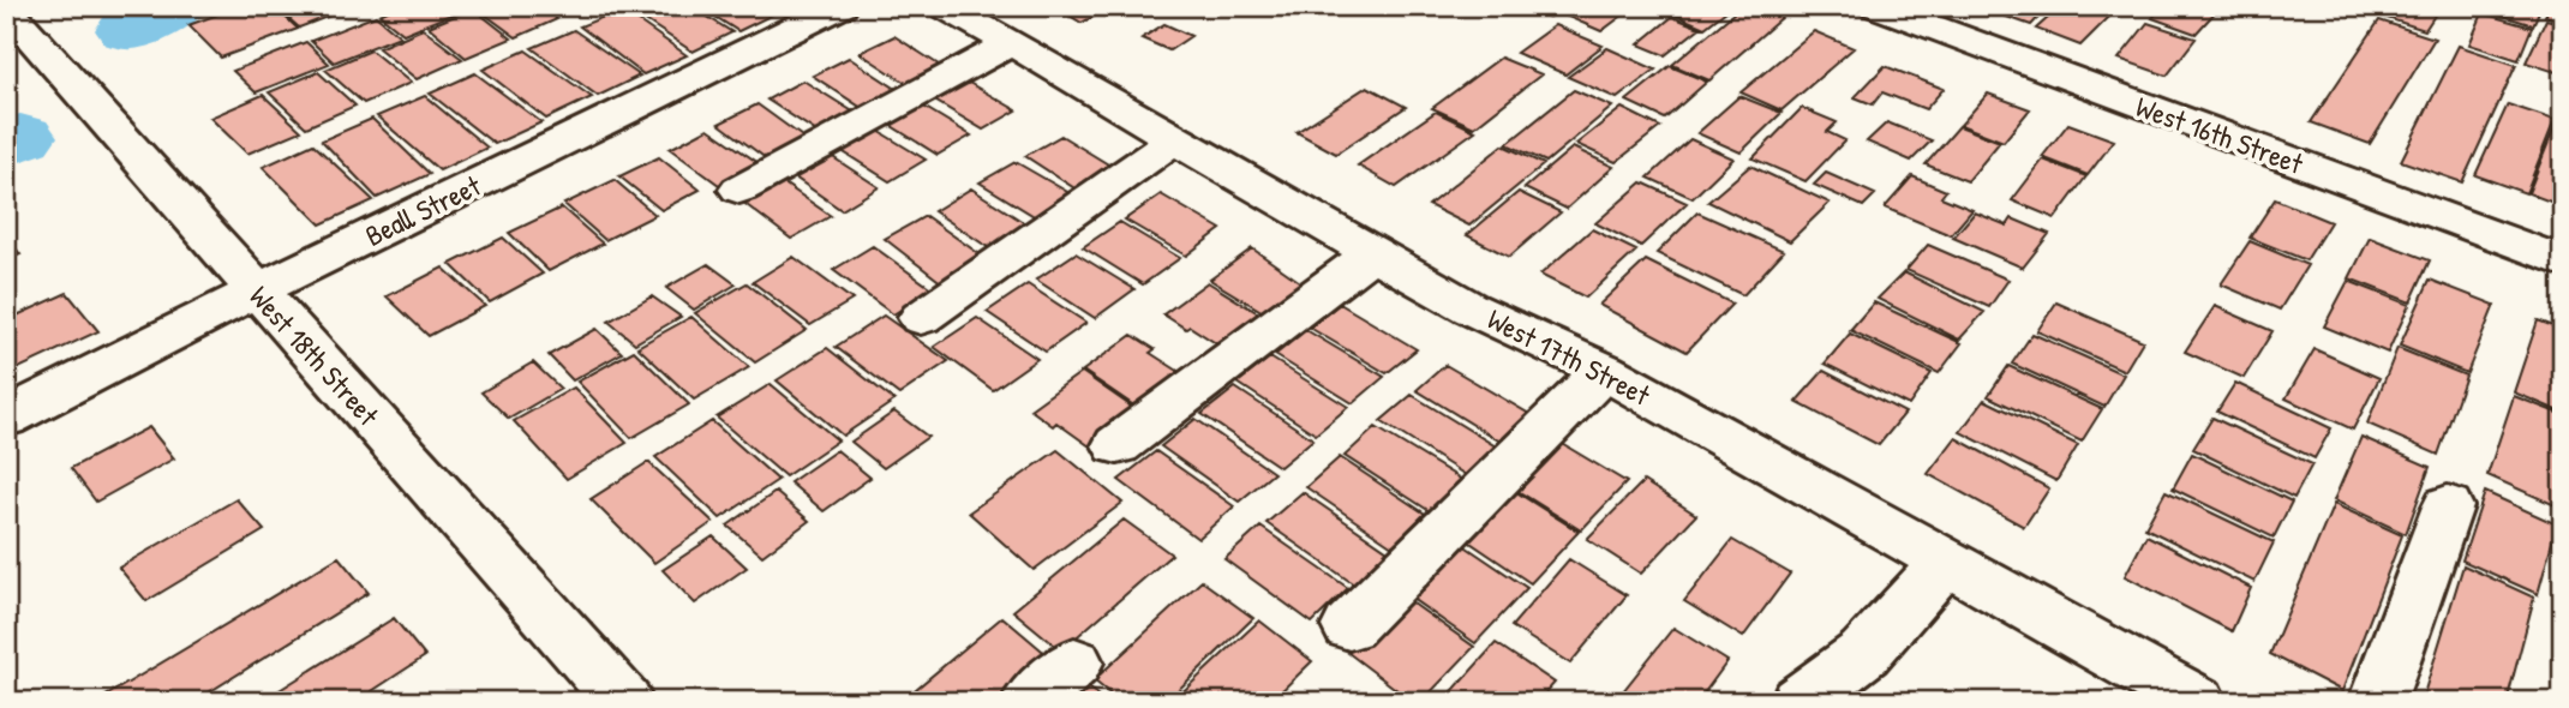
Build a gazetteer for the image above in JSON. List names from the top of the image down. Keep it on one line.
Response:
{"streets":{"street":["West 16th Street","Beall Street","West 18th Street","West 17th Street"]},"crossings":[["Beall Street","West 18th Street"]]}
